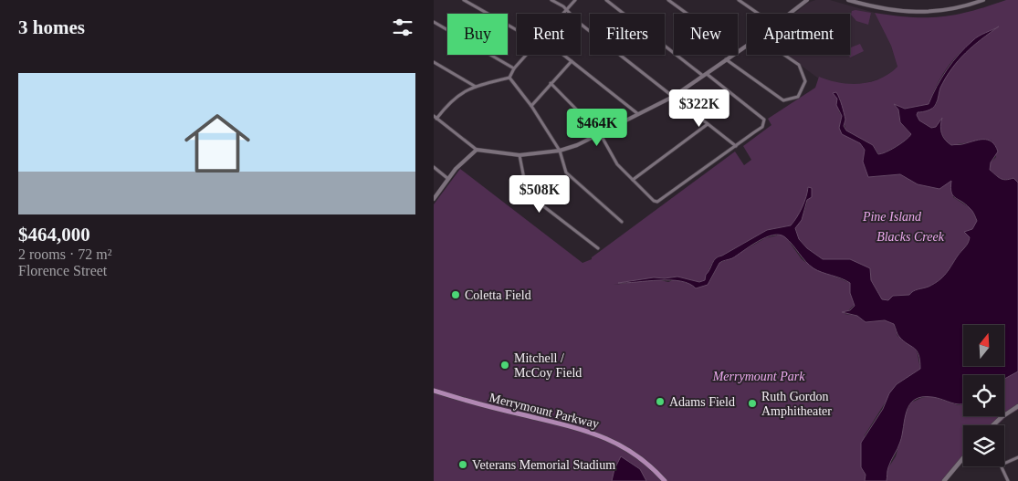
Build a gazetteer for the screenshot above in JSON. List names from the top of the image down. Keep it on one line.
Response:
{"streets":{"main road":["Merrymount Parkway"]},"parks":["Pine Island","Blacks Creek","Merrymount Park"],"places":["Coletta Field","Mitchell / McCoy Field","Adams Field","Ruth Gordon Amphitheater","Veterans Memorial Stadium"],"north":"top","page":{"heading":"3 homes","chip":["Buy","Rent","Filters","New","Apartment"],"list":[{"name":"$464,000","note":"2 rooms · 72 m² · Florence Street"}],"price":["$322K","$464K","$508K"]}}
